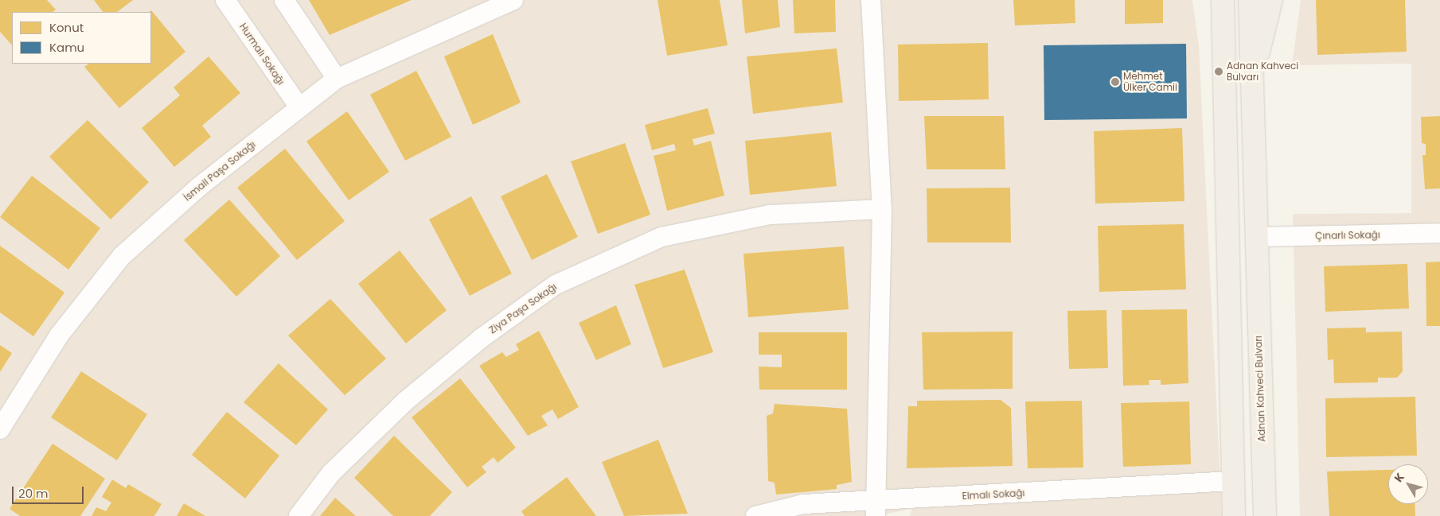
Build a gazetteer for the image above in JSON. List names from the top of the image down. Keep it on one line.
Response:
{"streets":{"main road":["Adnan Kahveci Bulvarı"],"street":["Hurmalı Sokağı","İsmail Paşa Sokağı","Çınarlı Sokağı","Ziya Paşa Sokağı","Elmalı Sokağı"]},"crossings":[["Hurmalı Sokağı","İsmail Paşa Sokağı"],["Çınarlı Sokağı","Adnan Kahveci Bulvarı"]],"places":["Adnan Kahveci Bulvarı","Mehmet Ülker Camii"],"legend":["Konut","Kamu"],"scale_bar":"20 m","north":"top left"}
